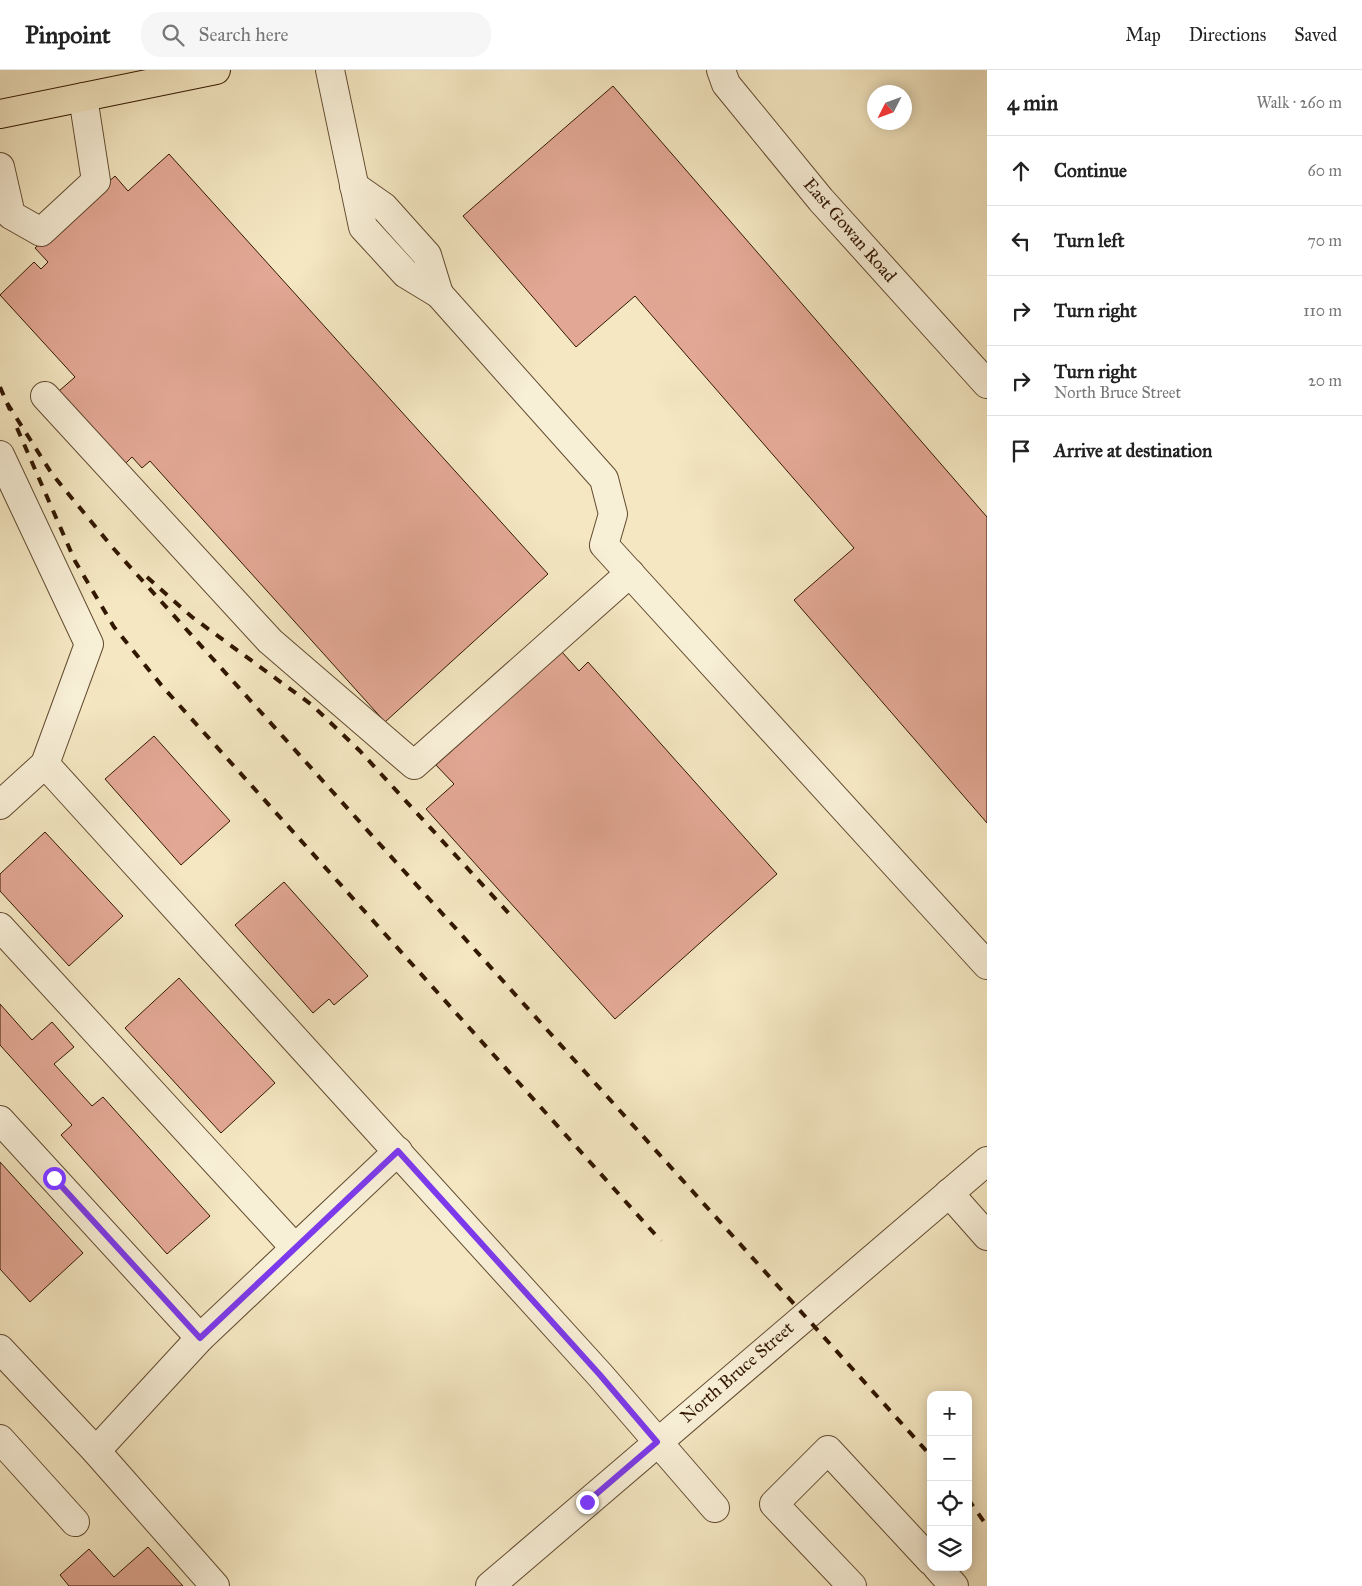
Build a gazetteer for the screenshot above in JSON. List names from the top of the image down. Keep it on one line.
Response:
{"streets":{"street":["East Gowan Road","North Bruce Street"]},"north":"bottom left","page":{"header":"Pinpoint","search":"Search here","nav":["Map","Directions","Saved"],"heading":["4 min","Walk · 260 m"],"list":[["Continue","60 m"],["Turn left","70 m"],["Turn right","110 m"],["Turn right","North Bruce Street","20 m"],"Arrive at destination"],"map_buttons":["+","−"]}}
